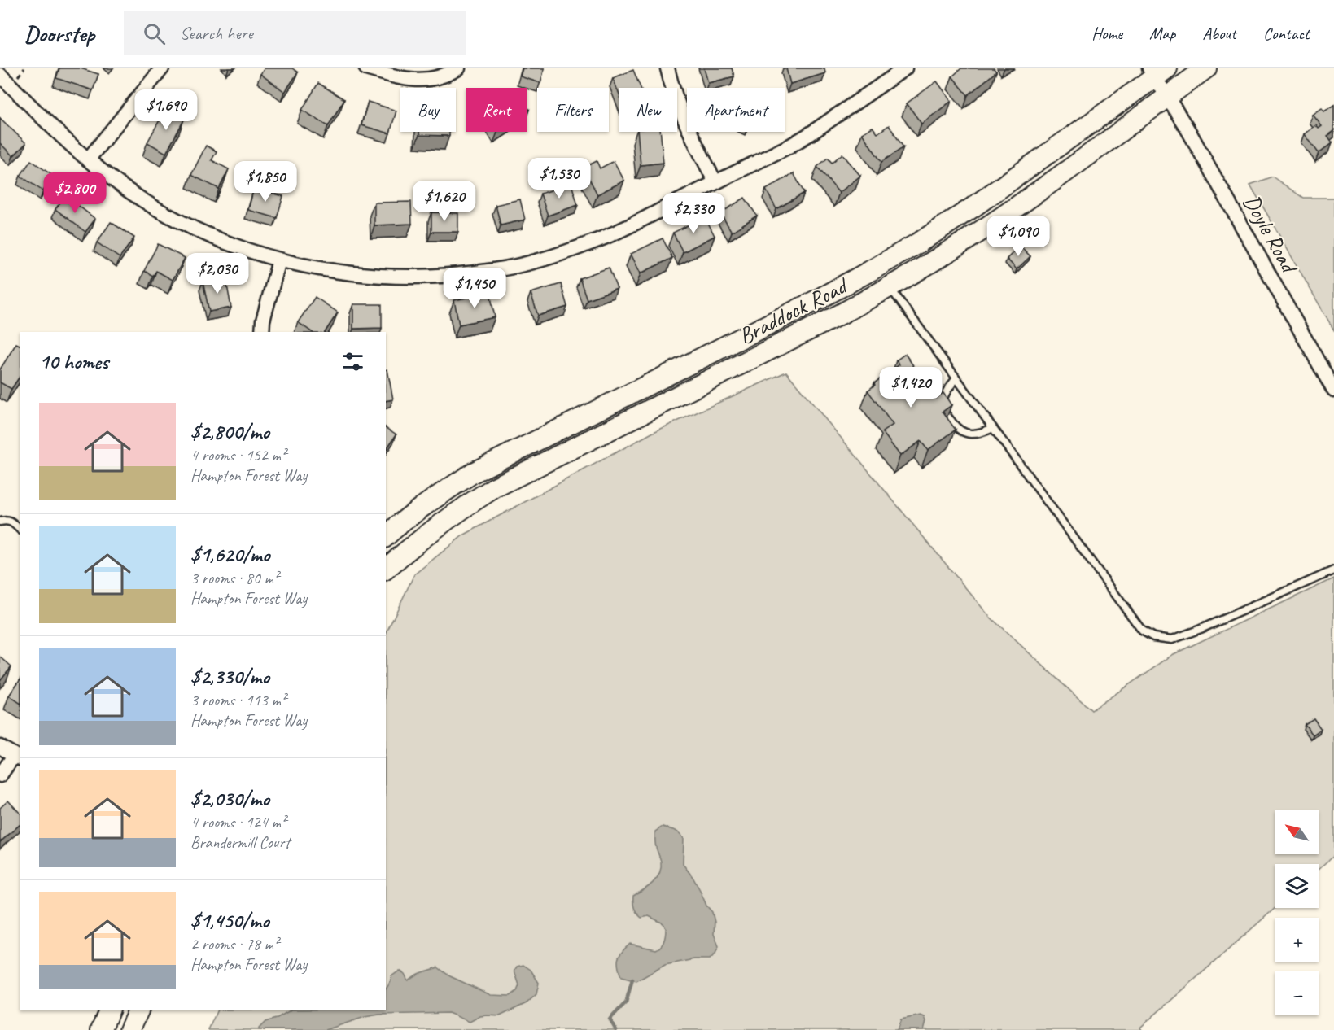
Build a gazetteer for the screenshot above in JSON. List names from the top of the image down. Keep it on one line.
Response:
{"streets":{"main road":["Braddock Road"],"street":["Doyle Road"]},"crossings":[["Doyle Road","Braddock Road"]],"north":"top left","page":{"header":"Doorstep","search":"Search here","nav":["Home","Map","About","Contact"],"chip":["Buy","Rent","Filters","New","Apartment"],"price":["$1,690","$1,530","$1,850","$2,800","$1,620","$2,330","$1,090","$2,030","$1,450","$1,420"],"heading":"10 homes","list":[{"name":"$2,800/mo","note":"4 rooms · 152 m² · Hampton Forest Way"},{"name":"$1,620/mo","note":"3 rooms · 80 m² · Hampton Forest Way"},{"name":"$2,330/mo","note":"3 rooms · 113 m² · Hampton Forest Way"},{"name":"$2,030/mo","note":"4 rooms · 124 m² · Brandermill Court"},{"name":"$1,450/mo","note":"2 rooms · 78 m² · Hampton Forest Way"}],"map_buttons":["+","−"]}}
